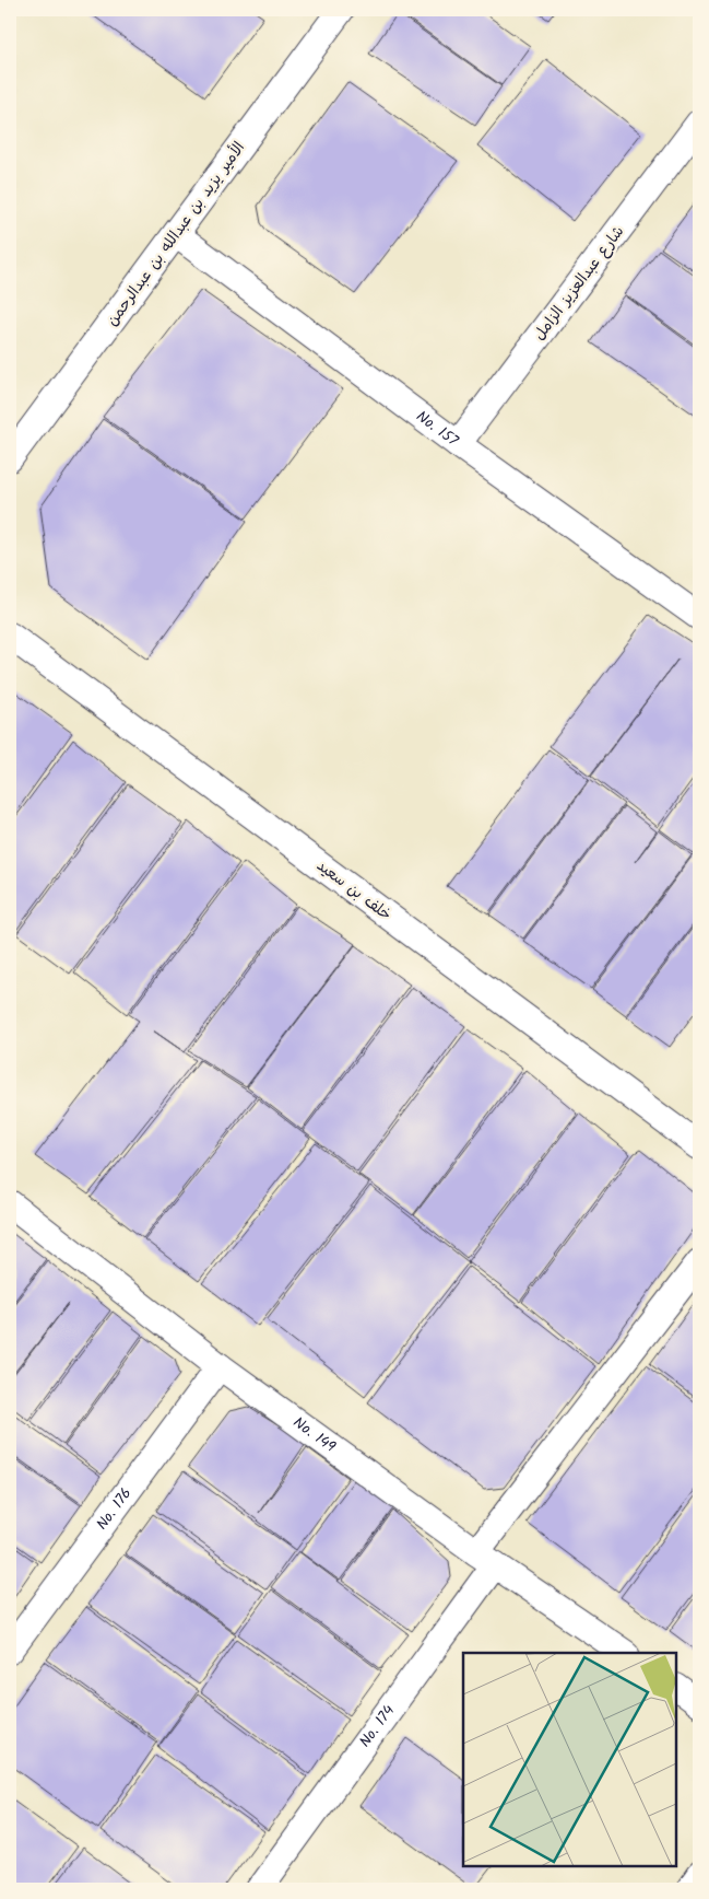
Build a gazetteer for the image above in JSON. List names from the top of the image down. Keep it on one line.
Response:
{"streets":{"street":["الأمير يزيد بن عبدالله بن عبدالرحمن","شارع عبدالعزيز الزامل","No. 157","خلف بن سعيد","No. 149","No. 176","No. 174"]},"crossings":[["الأمير يزيد بن عبدالله بن عبدالرحمن","No. 157"],["شارع عبدالعزيز الزامل","No. 157"],["No. 149","No. 176"],["No. 149","No. 174"]]}
